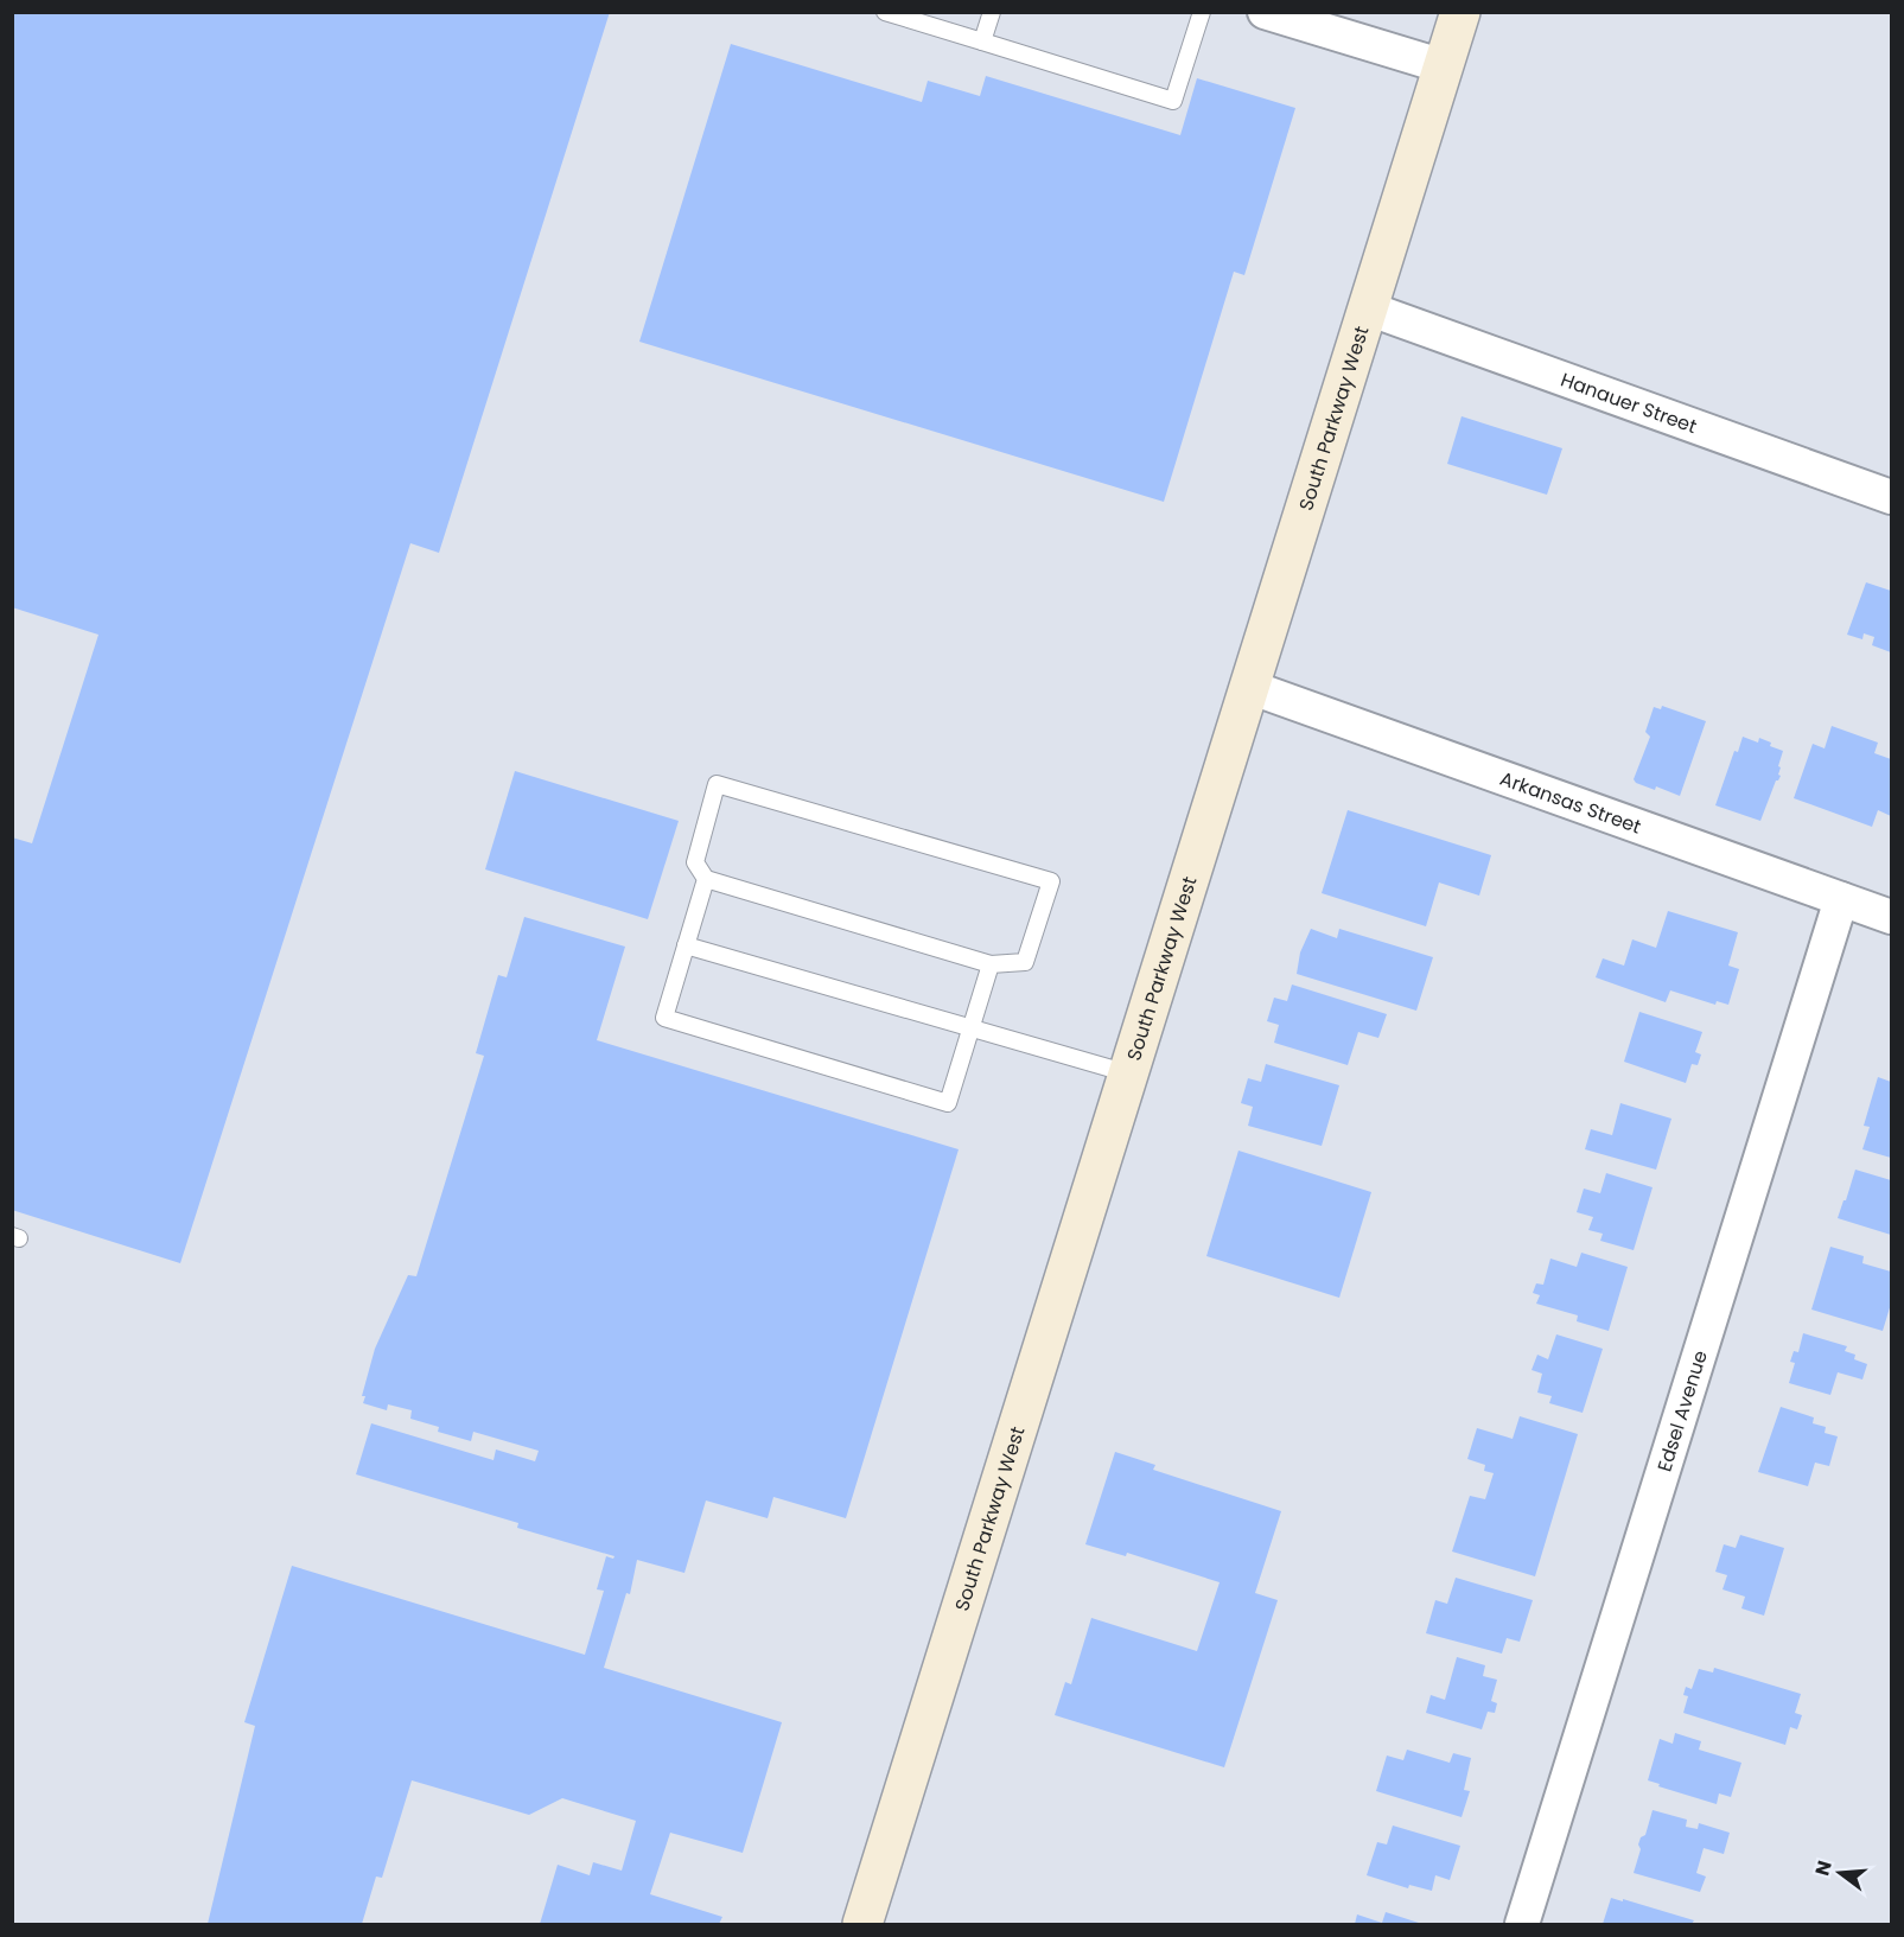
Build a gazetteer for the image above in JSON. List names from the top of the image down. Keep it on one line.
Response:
{"streets":{"main road":["South Parkway West"],"street":["Hanauer Street","Arkansas Street","Edsel Avenue"]},"crossings":[["Hanauer Street","South Parkway West"],["South Parkway West","Arkansas Street"],["Arkansas Street","Edsel Avenue"]],"north":"left"}
